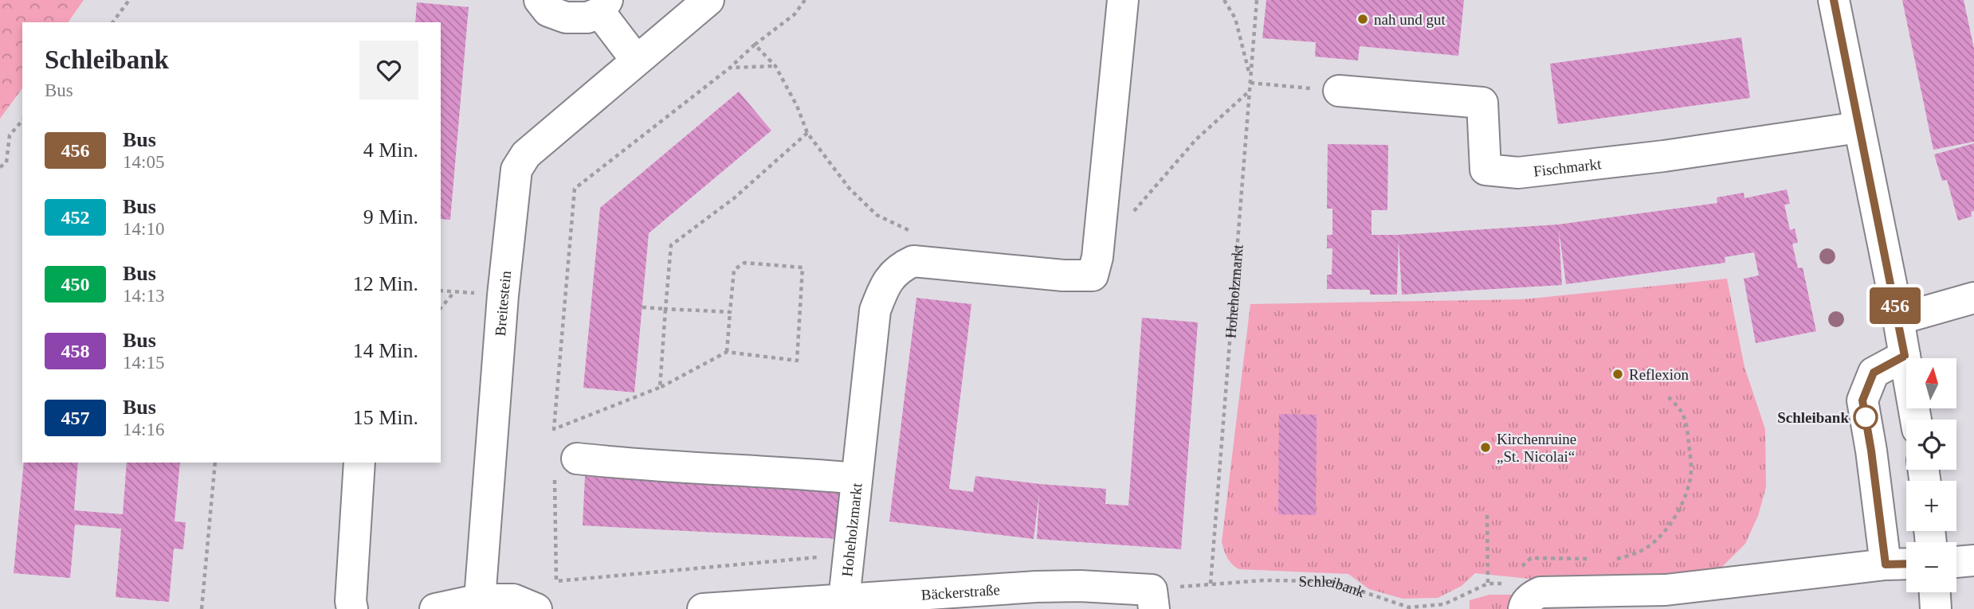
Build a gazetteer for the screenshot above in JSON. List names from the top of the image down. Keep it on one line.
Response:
{"streets":{"street":["Fischmarkt","Hoheholzmarkt","Breitestein","Bäckerstraße"],"path":["Schleibank"]},"crossings":[["Hoheholzmarkt","Schleibank"],["Hoheholzmarkt","Bäckerstraße"],["Schleibank","Bäckerstraße"]],"places":["nah und gut","Reflexion","Schleibank","Kirchenruine „St. Nicolai“"],"lines":["bus line 456"],"north":"top","page":{"on_map":"456","heading":["Schleibank","Bus"],"list":[{"mark":"456","name":"Bus","note":"14:05","value":"4 Min."},{"mark":"452","name":"Bus","note":"14:10","value":"9 Min."},{"mark":"450","name":"Bus","note":"14:13","value":"12 Min."},{"mark":"458","name":"Bus","note":"14:15","value":"14 Min."},{"mark":"457","name":"Bus","note":"14:16","value":"15 Min."}],"map_buttons":["+","−"]}}
